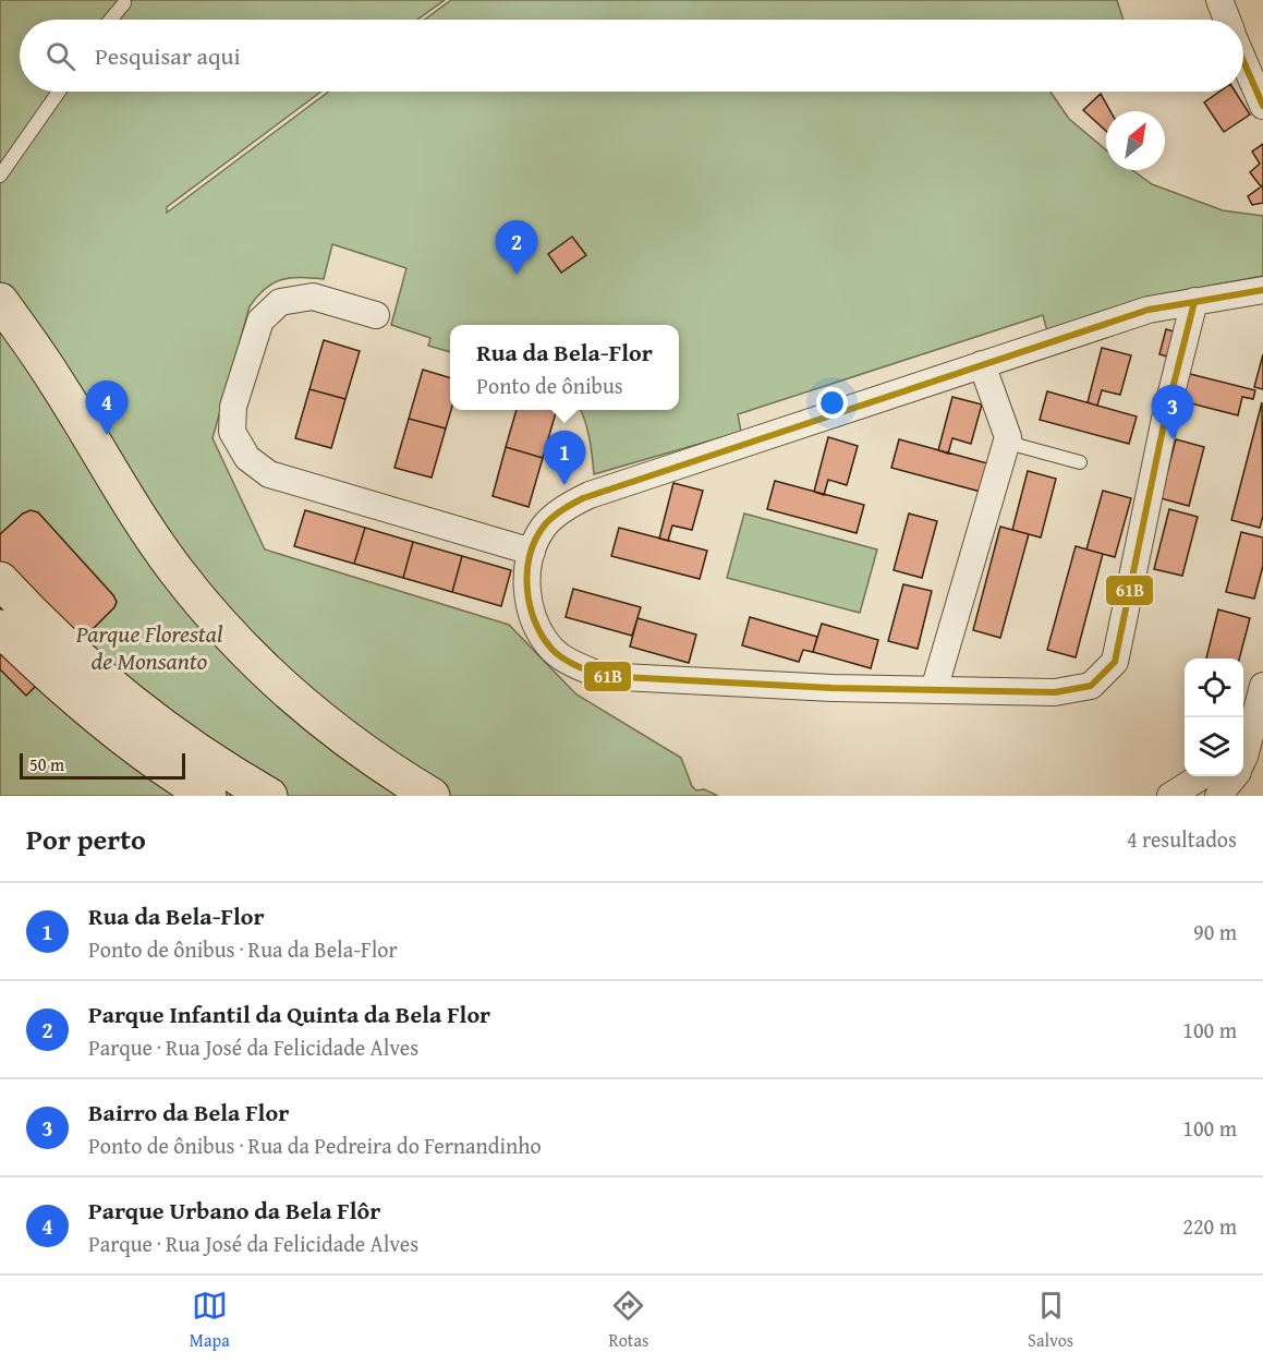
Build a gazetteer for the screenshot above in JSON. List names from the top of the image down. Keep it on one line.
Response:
{"parks":["Parque Florestal de Monsanto"],"lines":["transit line 61B"],"scale_bar":"50 m","north":"top right","page":{"search":"Pesquisar aqui","pins":["2","4","3","1"],"popup":["Rua da Bela-Flor","Ponto de ônibus"],"scale":"50 m","heading":["Por perto","4 resultados"],"list":[{"mark":"1","name":"Rua da Bela-Flor","note":"Ponto de ônibus · Rua da Bela-Flor","value":"90 m"},{"mark":"2","name":"Parque Infantil da Quinta da Bela Flor","note":"Parque · Rua José da Felicidade Alves","value":"100 m"},{"mark":"3","name":"Bairro da Bela Flor","note":"Ponto de ônibus · Rua da Pedreira do Fernandinho","value":"100 m"},{"mark":"4","name":"Parque Urbano da Bela Flôr","note":"Parque · Rua José da Felicidade Alves","value":"220 m"}],"nav":["Mapa","Rotas","Salvos"]}}
